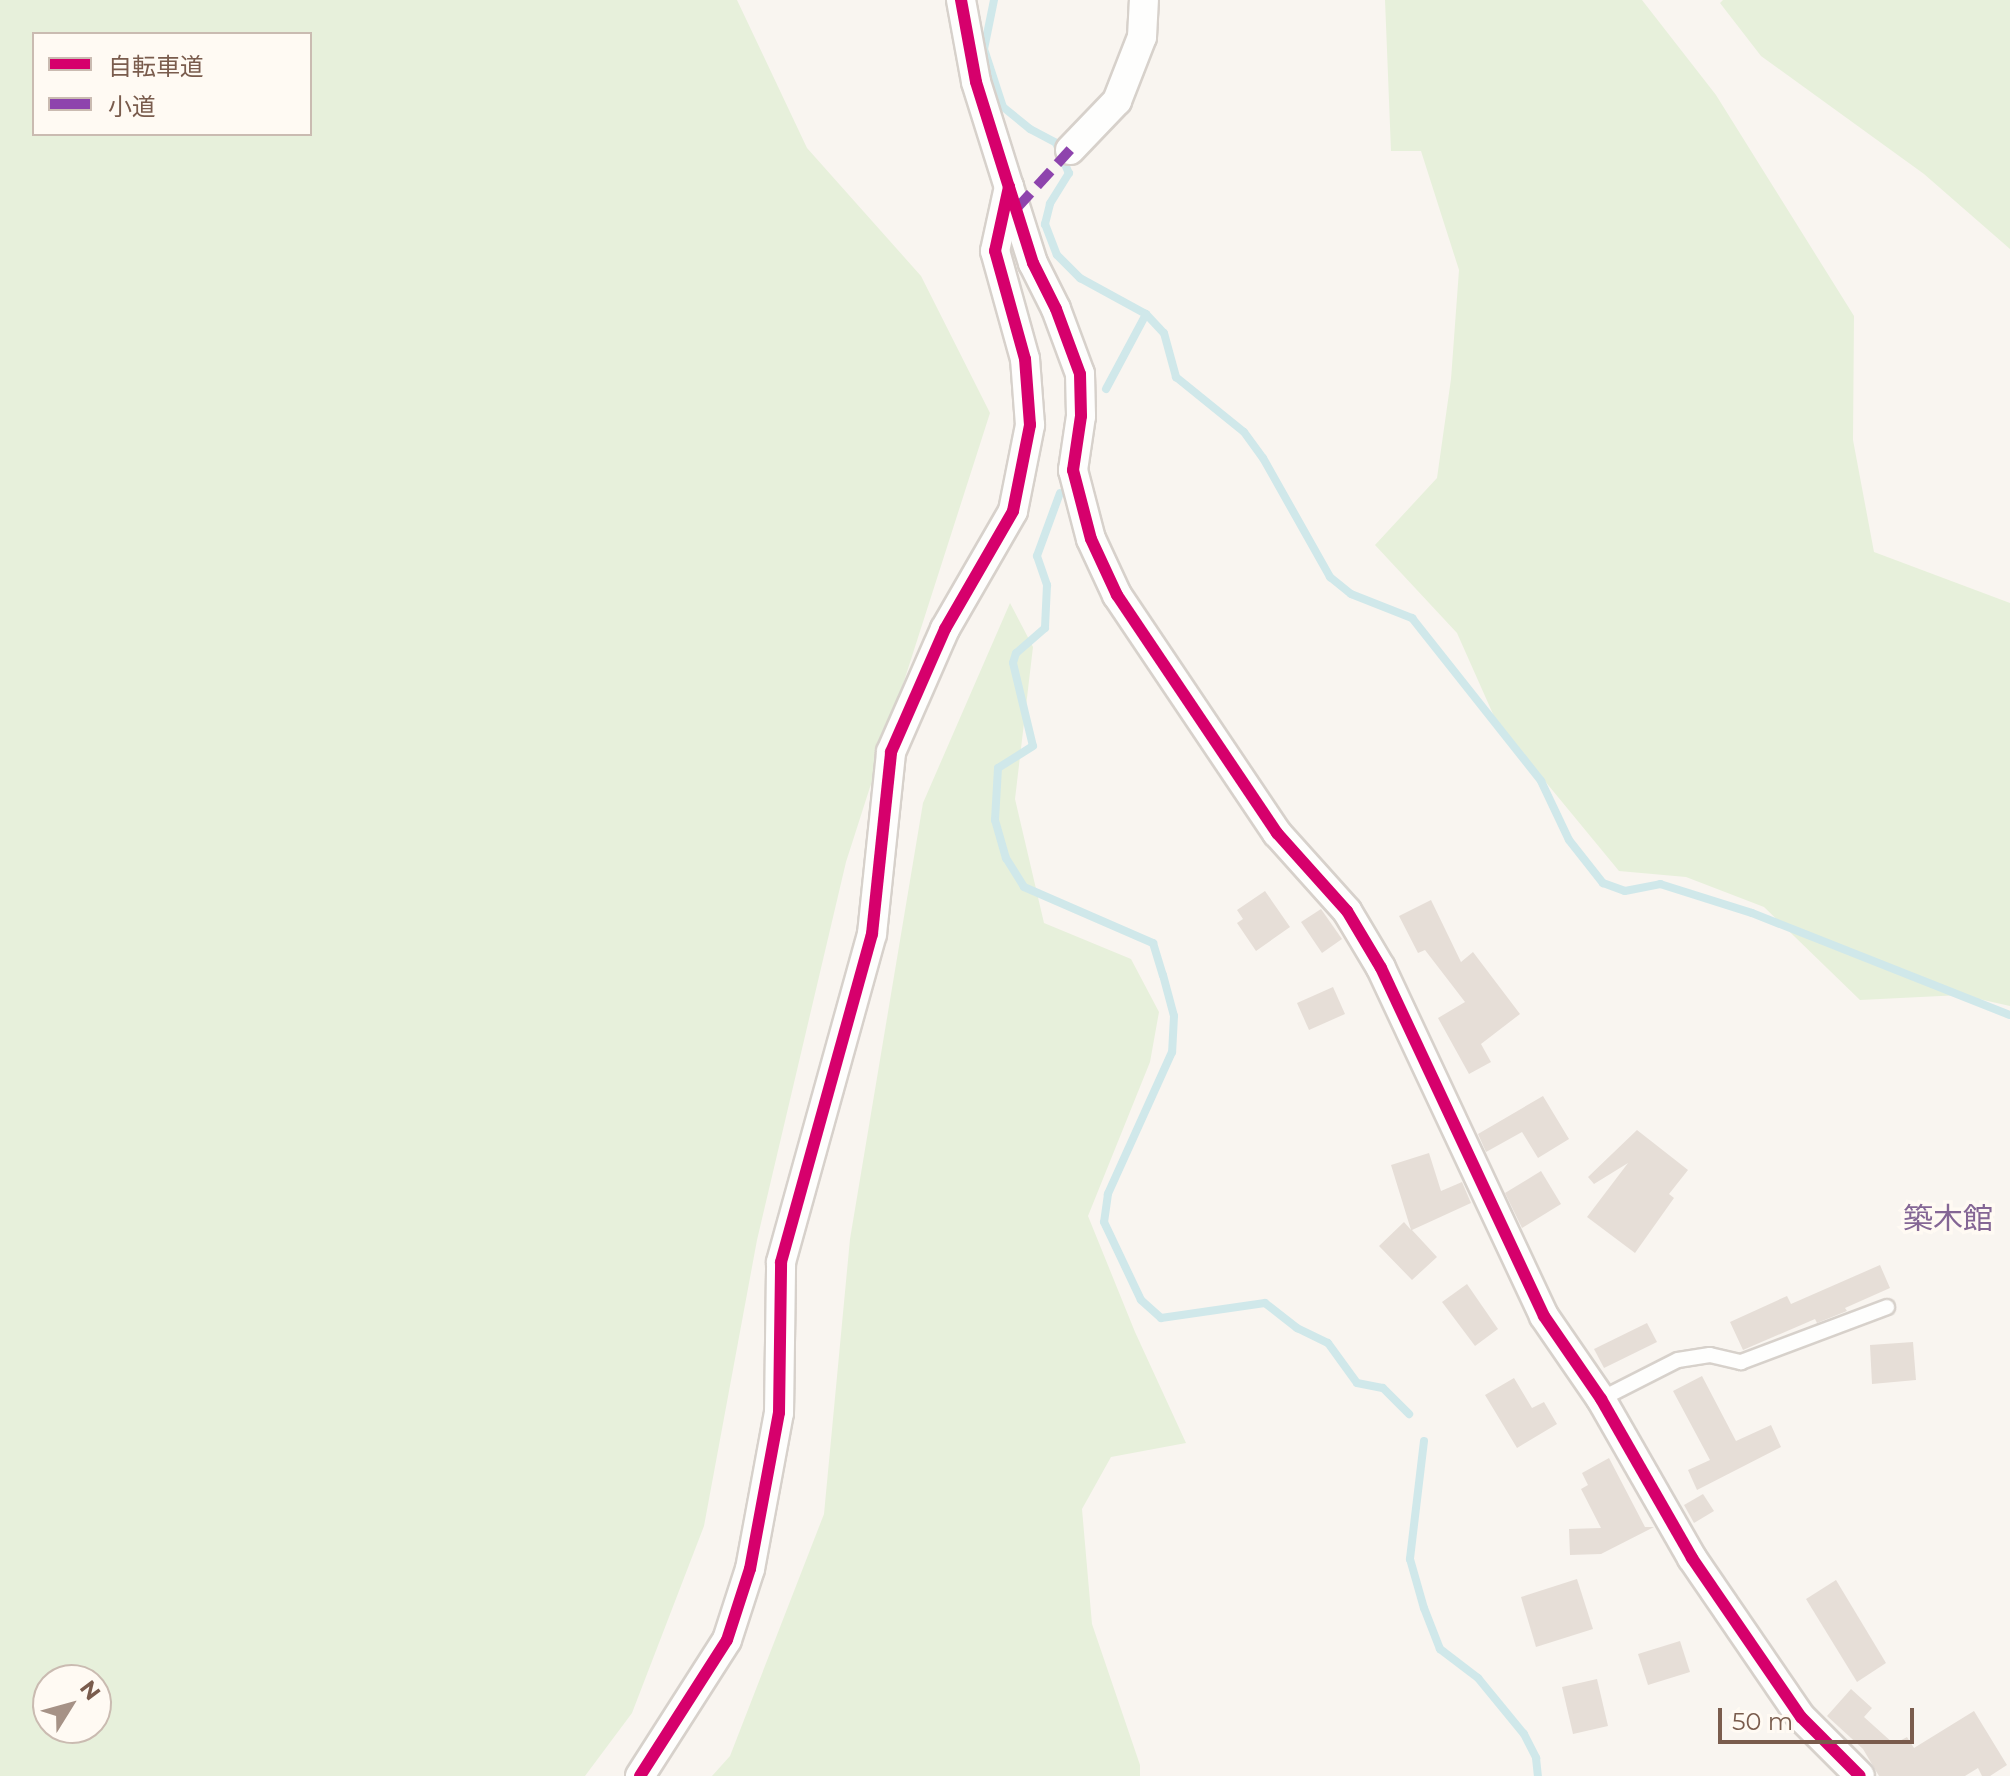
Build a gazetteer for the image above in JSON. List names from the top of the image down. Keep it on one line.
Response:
{"districts":["築木館"],"legend":["自転車道","小道"],"scale_bar":"50 m","north":"top right"}
